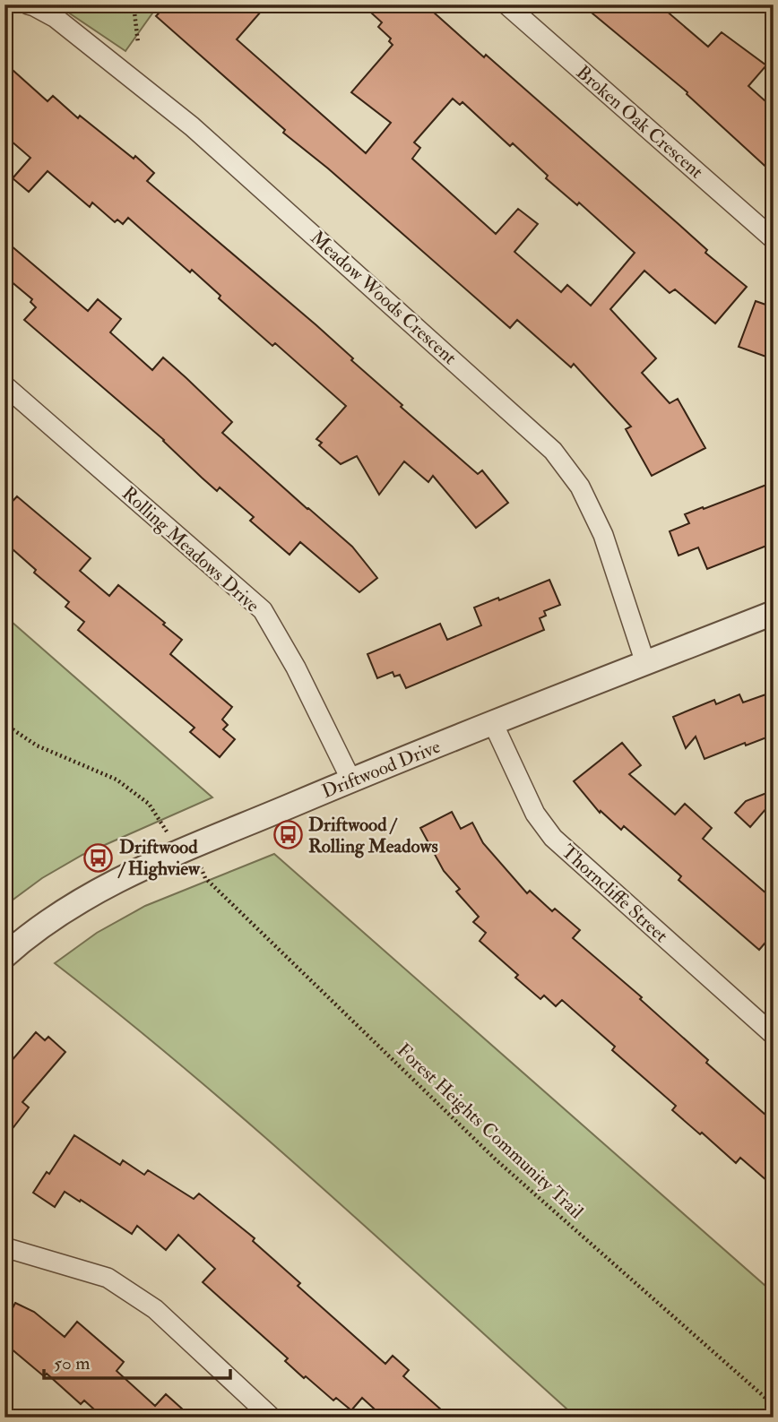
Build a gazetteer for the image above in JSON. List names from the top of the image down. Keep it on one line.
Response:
{"streets":{"street":["Broken Oak Crescent","Meadow Woods Crescent","Rolling Meadows Drive","Driftwood Drive","Thorncliffe Street"],"path":["Forest Heights Community Trail"]},"crossings":[["Meadow Woods Crescent","Driftwood Drive"],["Rolling Meadows Drive","Driftwood Drive"],["Driftwood Drive","Thorncliffe Street"]],"places":{"bus stop":["Driftwood / Rolling Meadows","Driftwood / Highview"]},"scale_bar":"50 m"}
